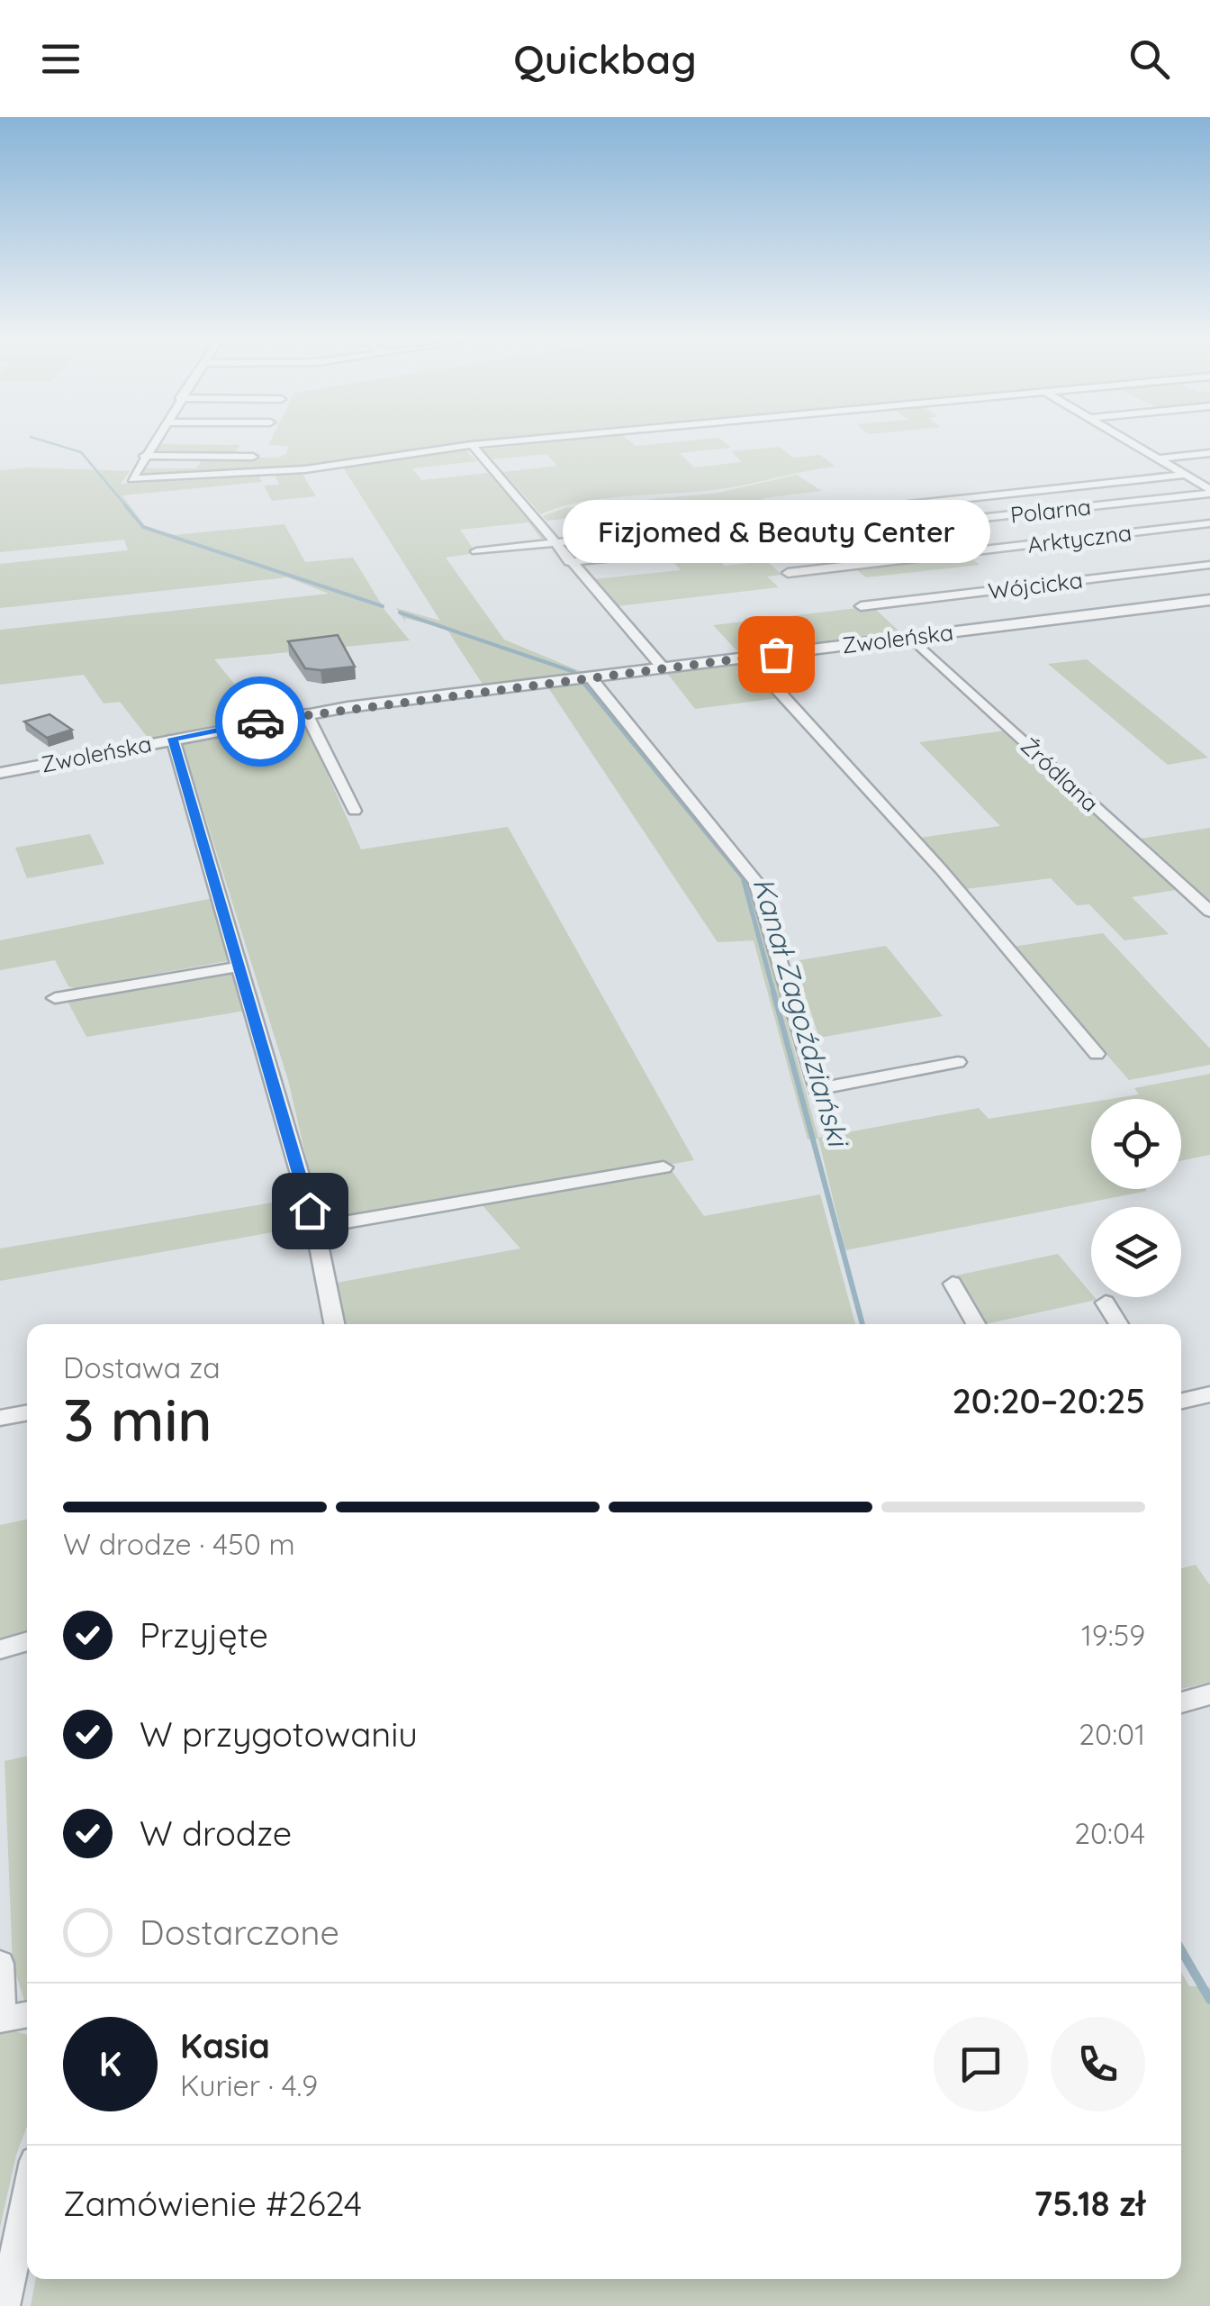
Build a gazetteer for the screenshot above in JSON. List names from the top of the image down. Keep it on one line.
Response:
{"streets":{"street":["Polarna","Arktyczna","Wójcicka","Zwoleńska","Źródlana"]},"crossings":[["Zwoleńska","Źródlana"]],"water":["Kanał Zagoździański"],"places":["Fizjomed & Beauty Center"],"page":{"header":"Quickbag","bubble":"Fizjomed & Beauty Center","heading":["3 min","Dostawa za","20:20–20:25"],"panel":["Kasia","Kurier · 4.9","Zamówienie #2624","75.18 zł"],"bar":"W drodze · 450 m","list":[["Przyjęte","19:59"],["W przygotowaniu","20:01"],["W drodze","20:04"],"Dostarczone"],"round":"K"}}
